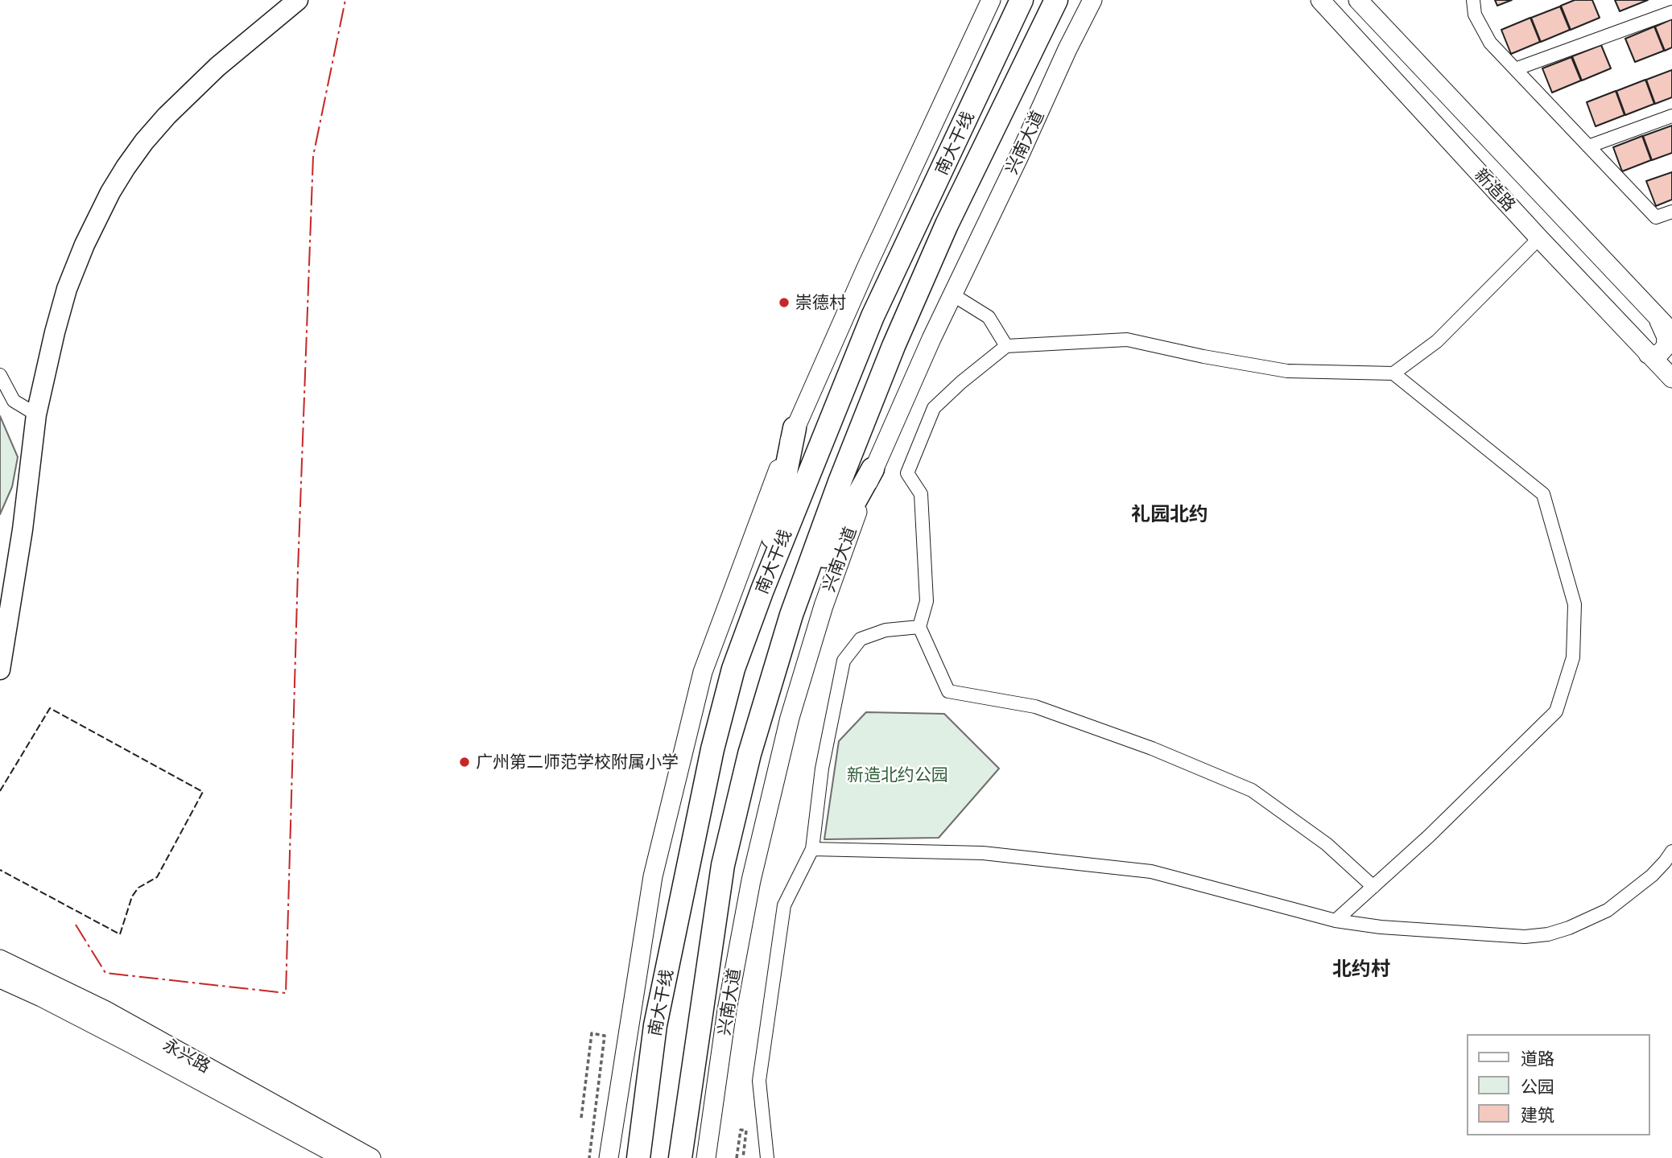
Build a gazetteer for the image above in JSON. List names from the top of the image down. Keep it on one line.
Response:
{"streets":{"highway":["南大干线"],"main road":["兴南大道","新造路","永兴路"]},"districts":["礼园北约","北约村"],"parks":["新造北约公园"],"places":["崇德村","广州第二师范学校附属小学"],"legend":["道路","公园","建筑"]}
